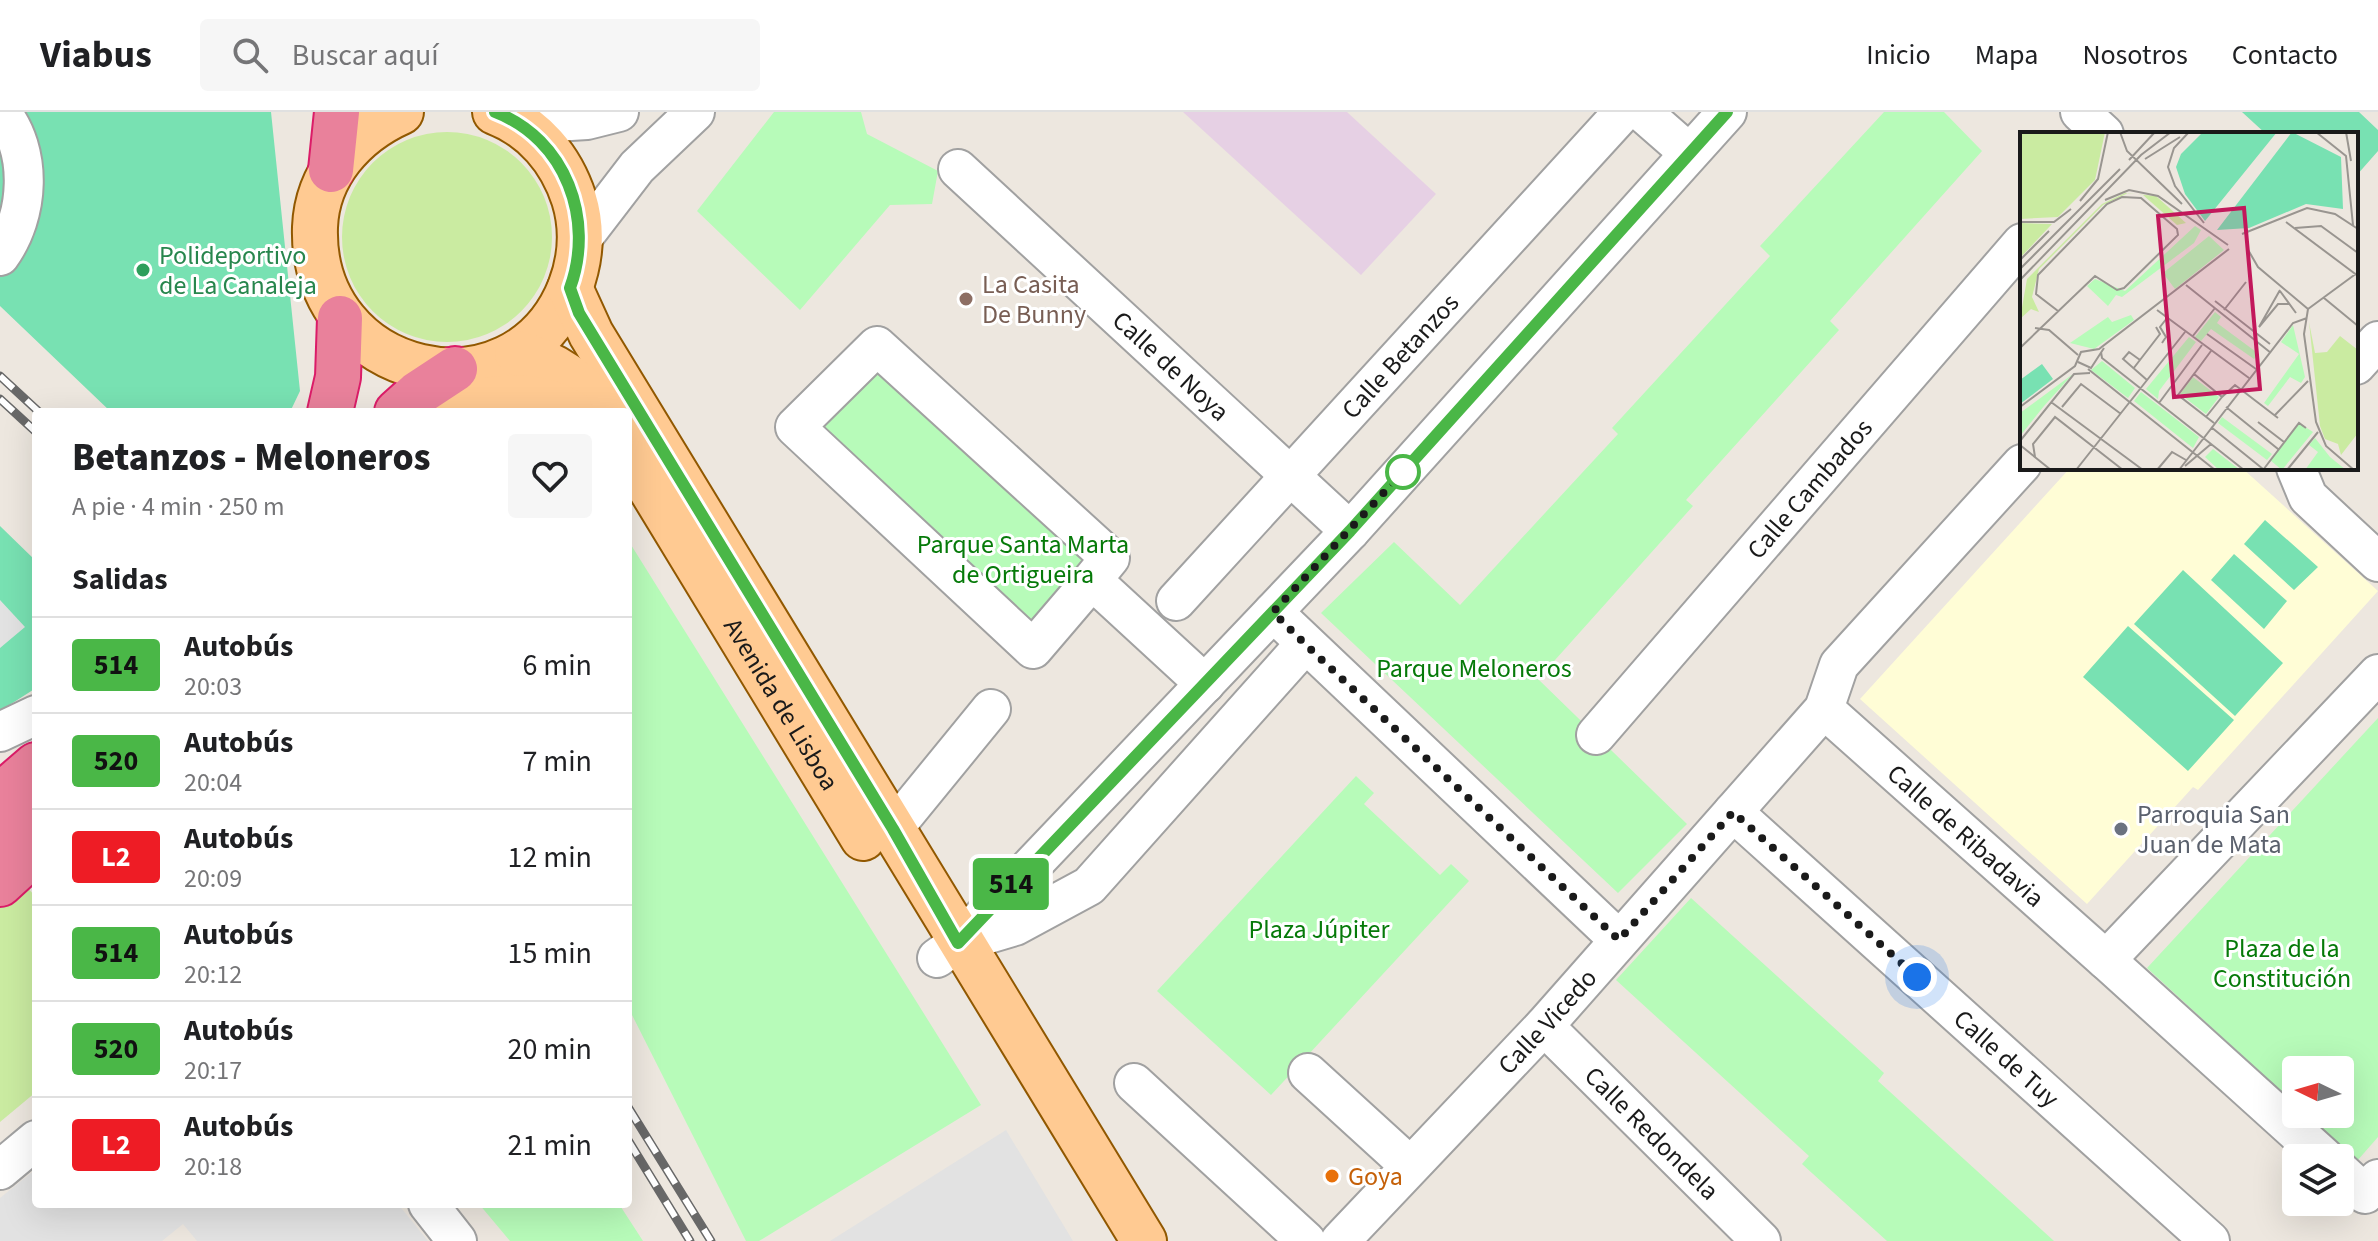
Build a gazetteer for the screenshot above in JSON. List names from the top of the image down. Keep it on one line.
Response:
{"streets":{"main road":["Avenida de Lisboa"],"street":["Calle Betanzos","Calle de Noya","Calle Cambados","Calle de Ribadavia","Calle Vicedo","Calle de Tuy","Calle Redondela"]},"crossings":[["Calle Betanzos","Calle de Noya"],["Calle de Ribadavia","Calle Vicedo"],["Calle Vicedo","Calle de Tuy"],["Calle Vicedo","Calle Redondela"]],"parks":["Parque Santa Marta de Ortigueira","Parque Meloneros","Plaza Júpiter","Plaza de la Constitución"],"places":["Polideportivo de La Canaleja","La Casita De Bunny","Parroquia San Juan de Mata","Goya"],"lines":["bus line 514"],"north":"left","page":{"header":"Viabus","search":"Buscar aquí","nav":["Inicio","Mapa","Nosotros","Contacto"],"on_map":"514","heading":[["Betanzos - Meloneros","A pie · 4 min · 250 m"],"Salidas"],"list":[{"mark":"514","name":"Autobús","note":"20:03","value":"6 min"},{"mark":"520","name":"Autobús","note":"20:04","value":"7 min"},{"mark":"L2","name":"Autobús","note":"20:09","value":"12 min"},{"mark":"514","name":"Autobús","note":"20:12","value":"15 min"},{"mark":"520","name":"Autobús","note":"20:17","value":"20 min"},{"mark":"L2","name":"Autobús","note":"20:18","value":"21 min"}]}}
